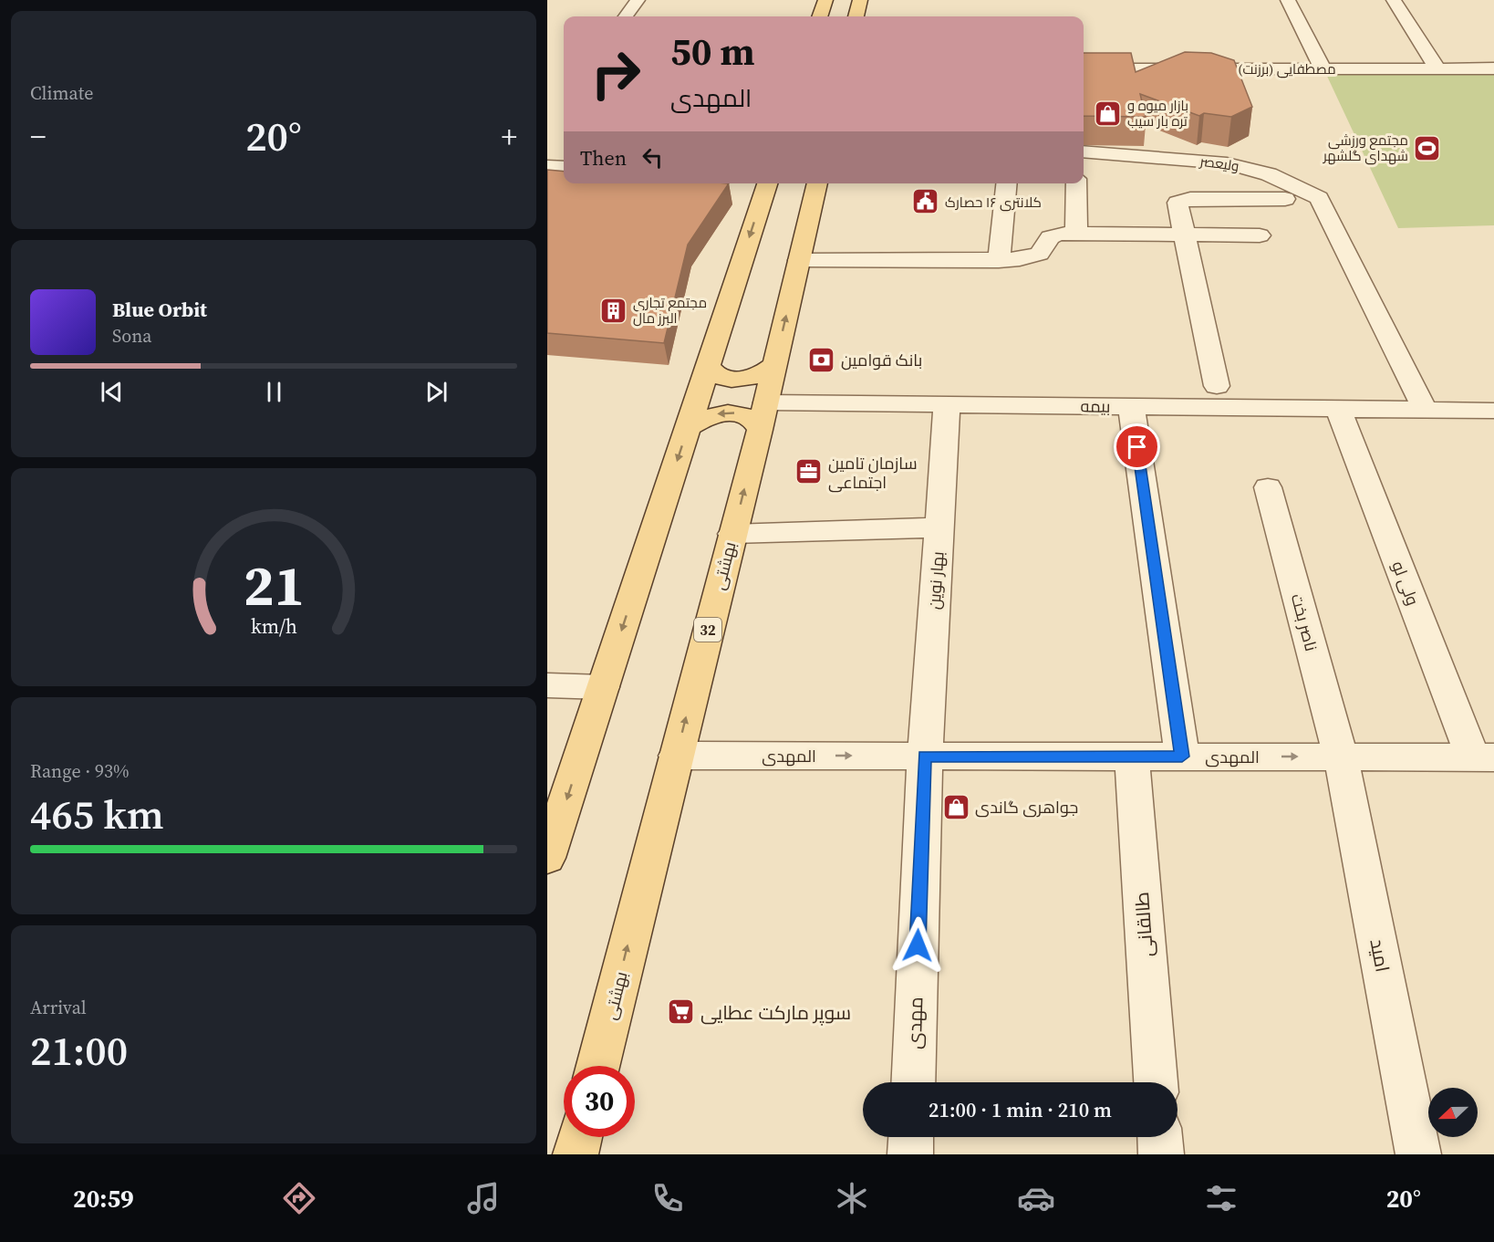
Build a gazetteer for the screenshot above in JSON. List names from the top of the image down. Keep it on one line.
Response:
{"streets":{"main road":["بهشتی","32"],"street":["مصطفایی (برزنت)","ولیعصر","بیمه","بهار نوین","ولی لو","ناصر بخت","المهدی","طالقانی","امید","مهدی"]},"crossings":[["ولیعصر","بیمه"],["بیمه","بهشتی"],["بیمه","بهار نوین"],["بیمه","ولی لو"],["بهشتی","المهدی"],["بهار نوین","المهدی"],["بهار نوین","مهدی"],["ولی لو","المهدی"],["ناصر بخت","المهدی"],["ناصر بخت","امید"],["المهدی","طالقانی"],["المهدی","امید"],["المهدی","مهدی"]],"places":{"shop":["بازار میوه و تره بار سیب","جواهری گاندی"],"sports":["مجتمع ورزشی شهدای گلشهر"],"public building":["کلانتری ۱۶ حصارک"],"building":["مجتمع تجاری البرز مال"],"bank":["بانک قوامین"],"office":["سازمان تامین اجتماعی"],"supermarket":["سوپر مارکت عطایی"]},"north":"left","page":{"tile":["Climate",["Range · 93%","465 km"],["Arrival","21:00"]],"turn":["50 m","المهدی"],"heat":["−","20°","+"],"then":"Then","song":["Blue Orbit","Sona"],"limit":"30","trip":"21:00 · 1 min · 210 m","tabs":["20:59","20°"],"gauge":["21","km/h"]}}
